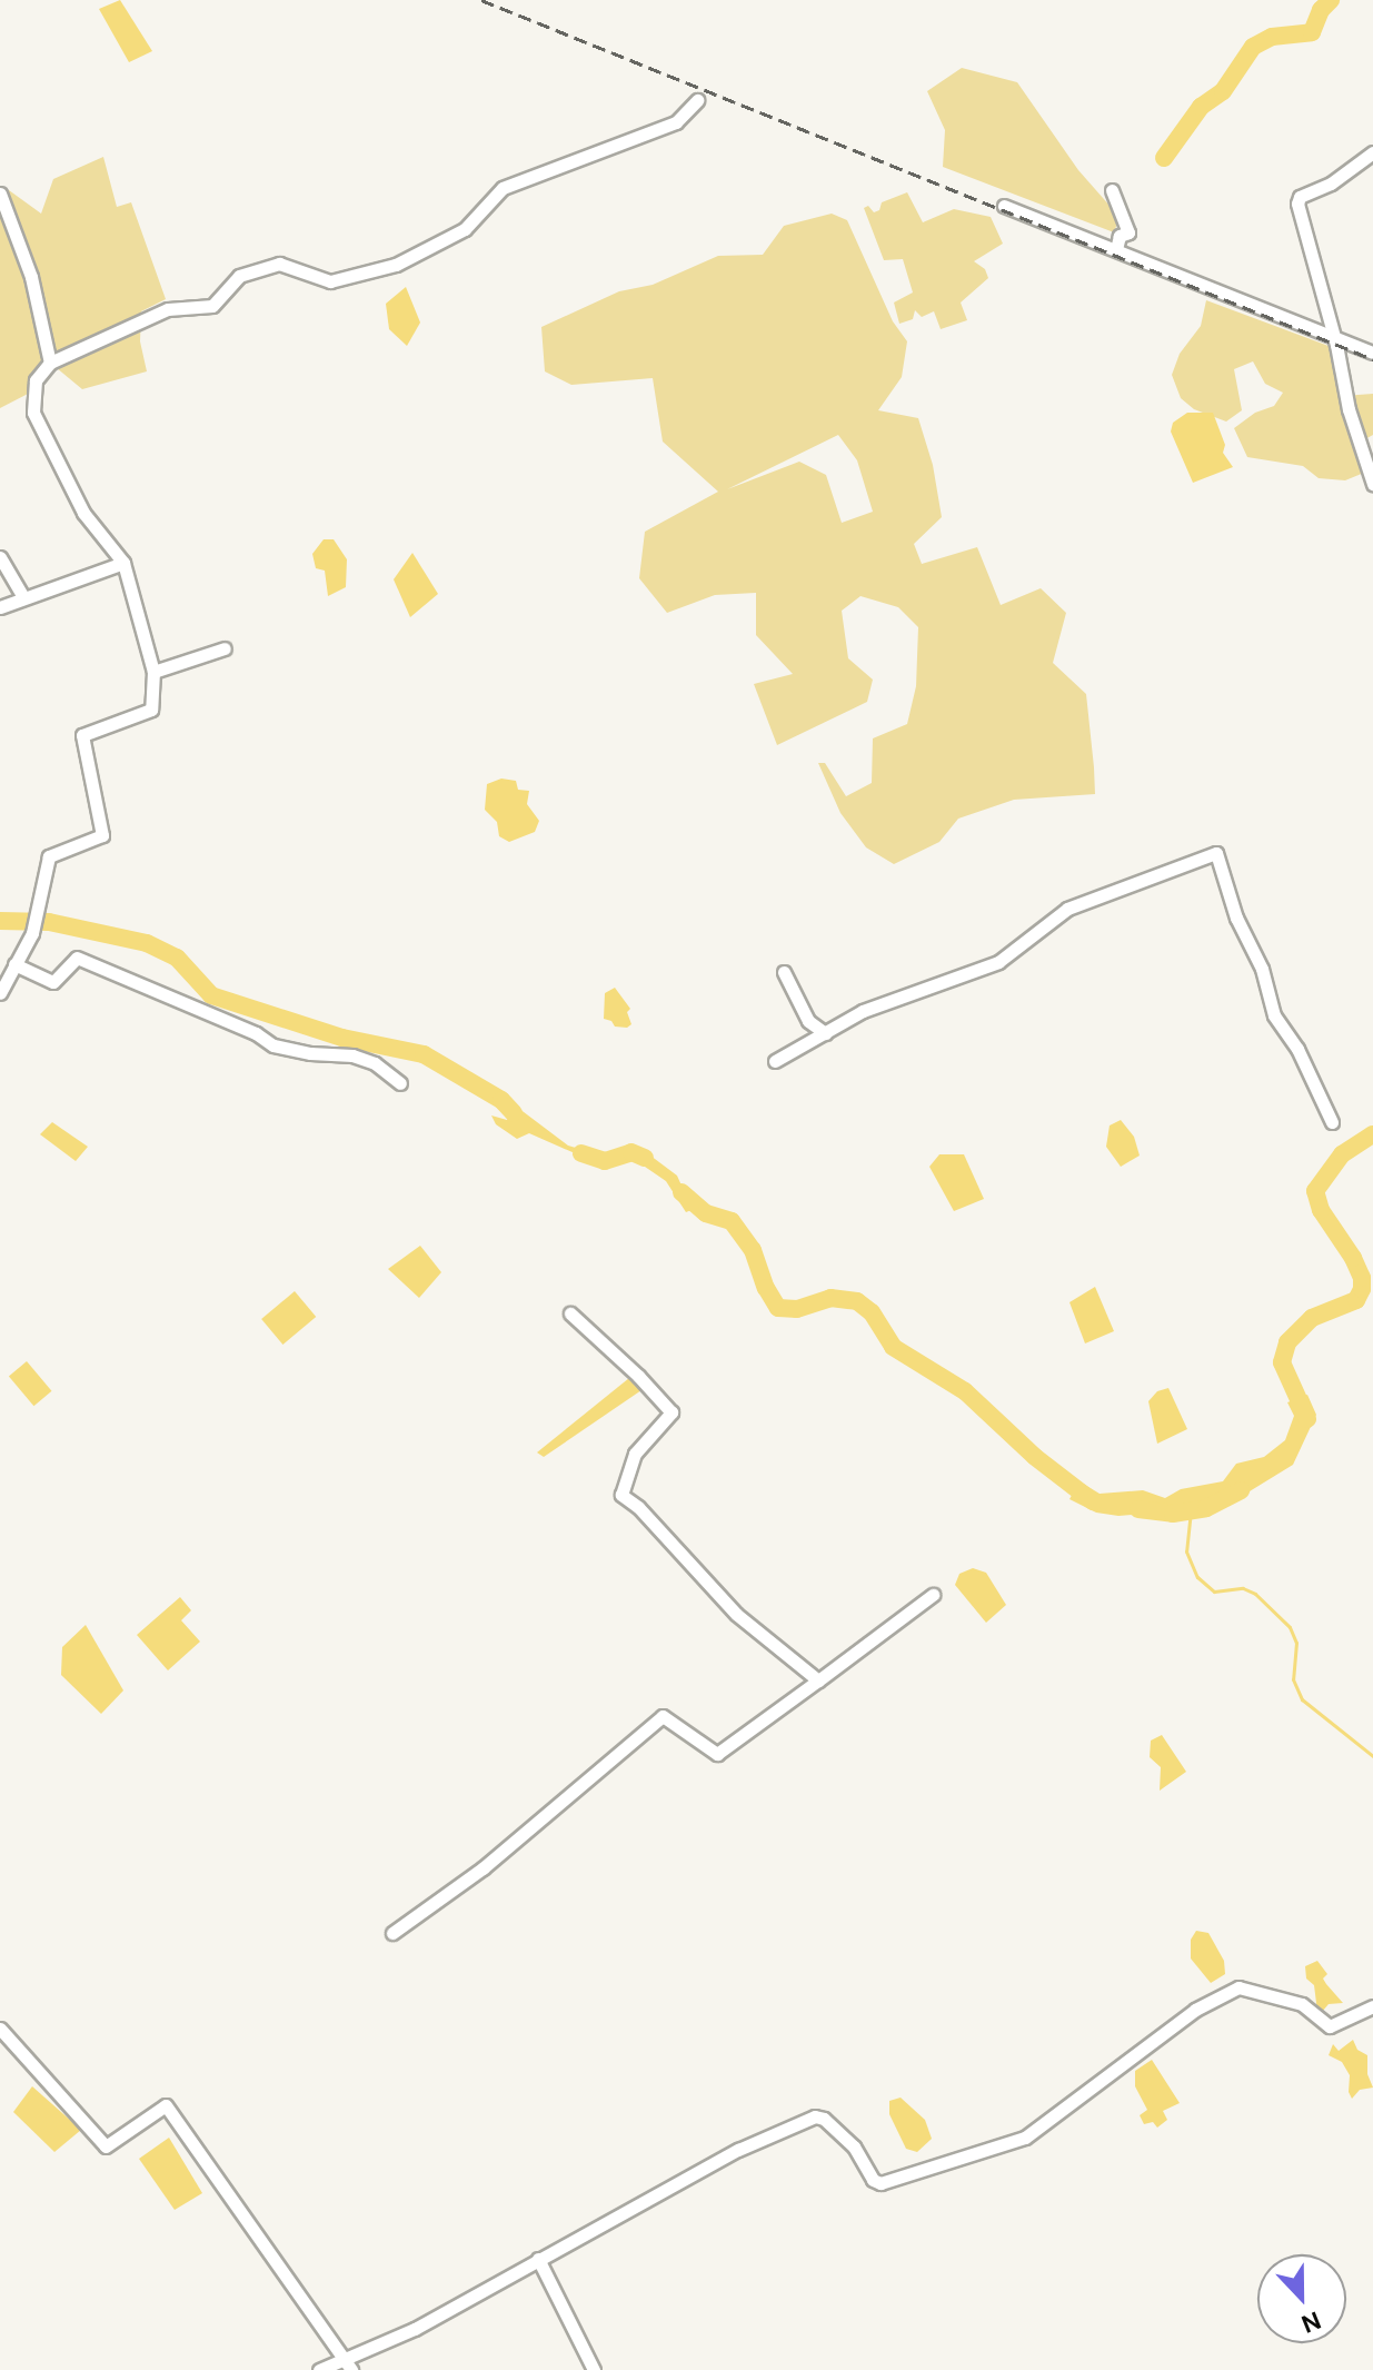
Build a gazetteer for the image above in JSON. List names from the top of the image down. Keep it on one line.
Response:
{"north":"bottom"}
